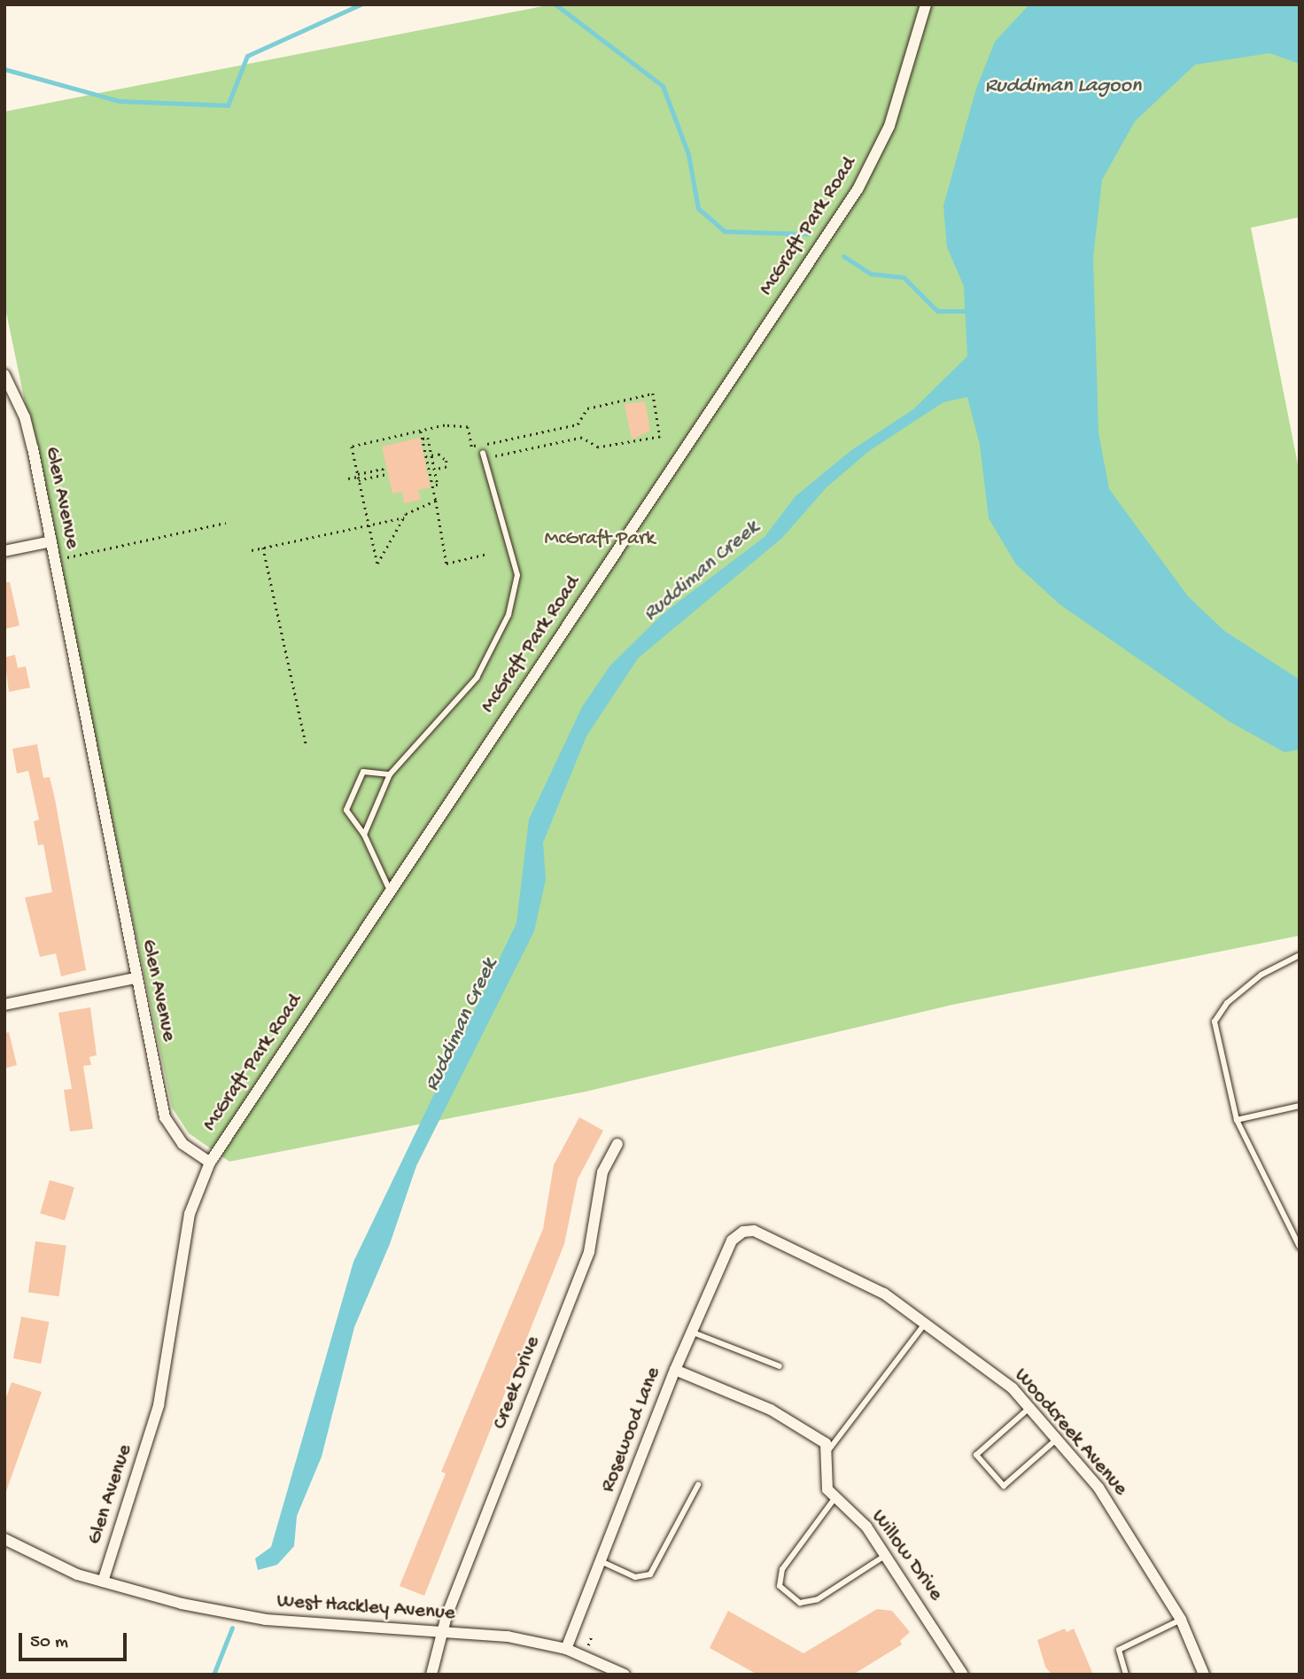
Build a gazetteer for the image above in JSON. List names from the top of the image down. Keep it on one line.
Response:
{"streets":{"street":["McGraft Park Road","Glen Avenue","Creek Drive","Rosewood Lane","Woodcreek Avenue","Willow Drive","West Hackley Avenue"]},"crossings":[["McGraft Park Road","Glen Avenue"],["Glen Avenue","West Hackley Avenue"],["Creek Drive","West Hackley Avenue"],["Rosewood Lane","Woodcreek Avenue"],["Rosewood Lane","West Hackley Avenue"]],"water":["Ruddiman Lagoon","Ruddiman Creek"],"parks":["McGraft Park"],"scale_bar":"50 m"}
